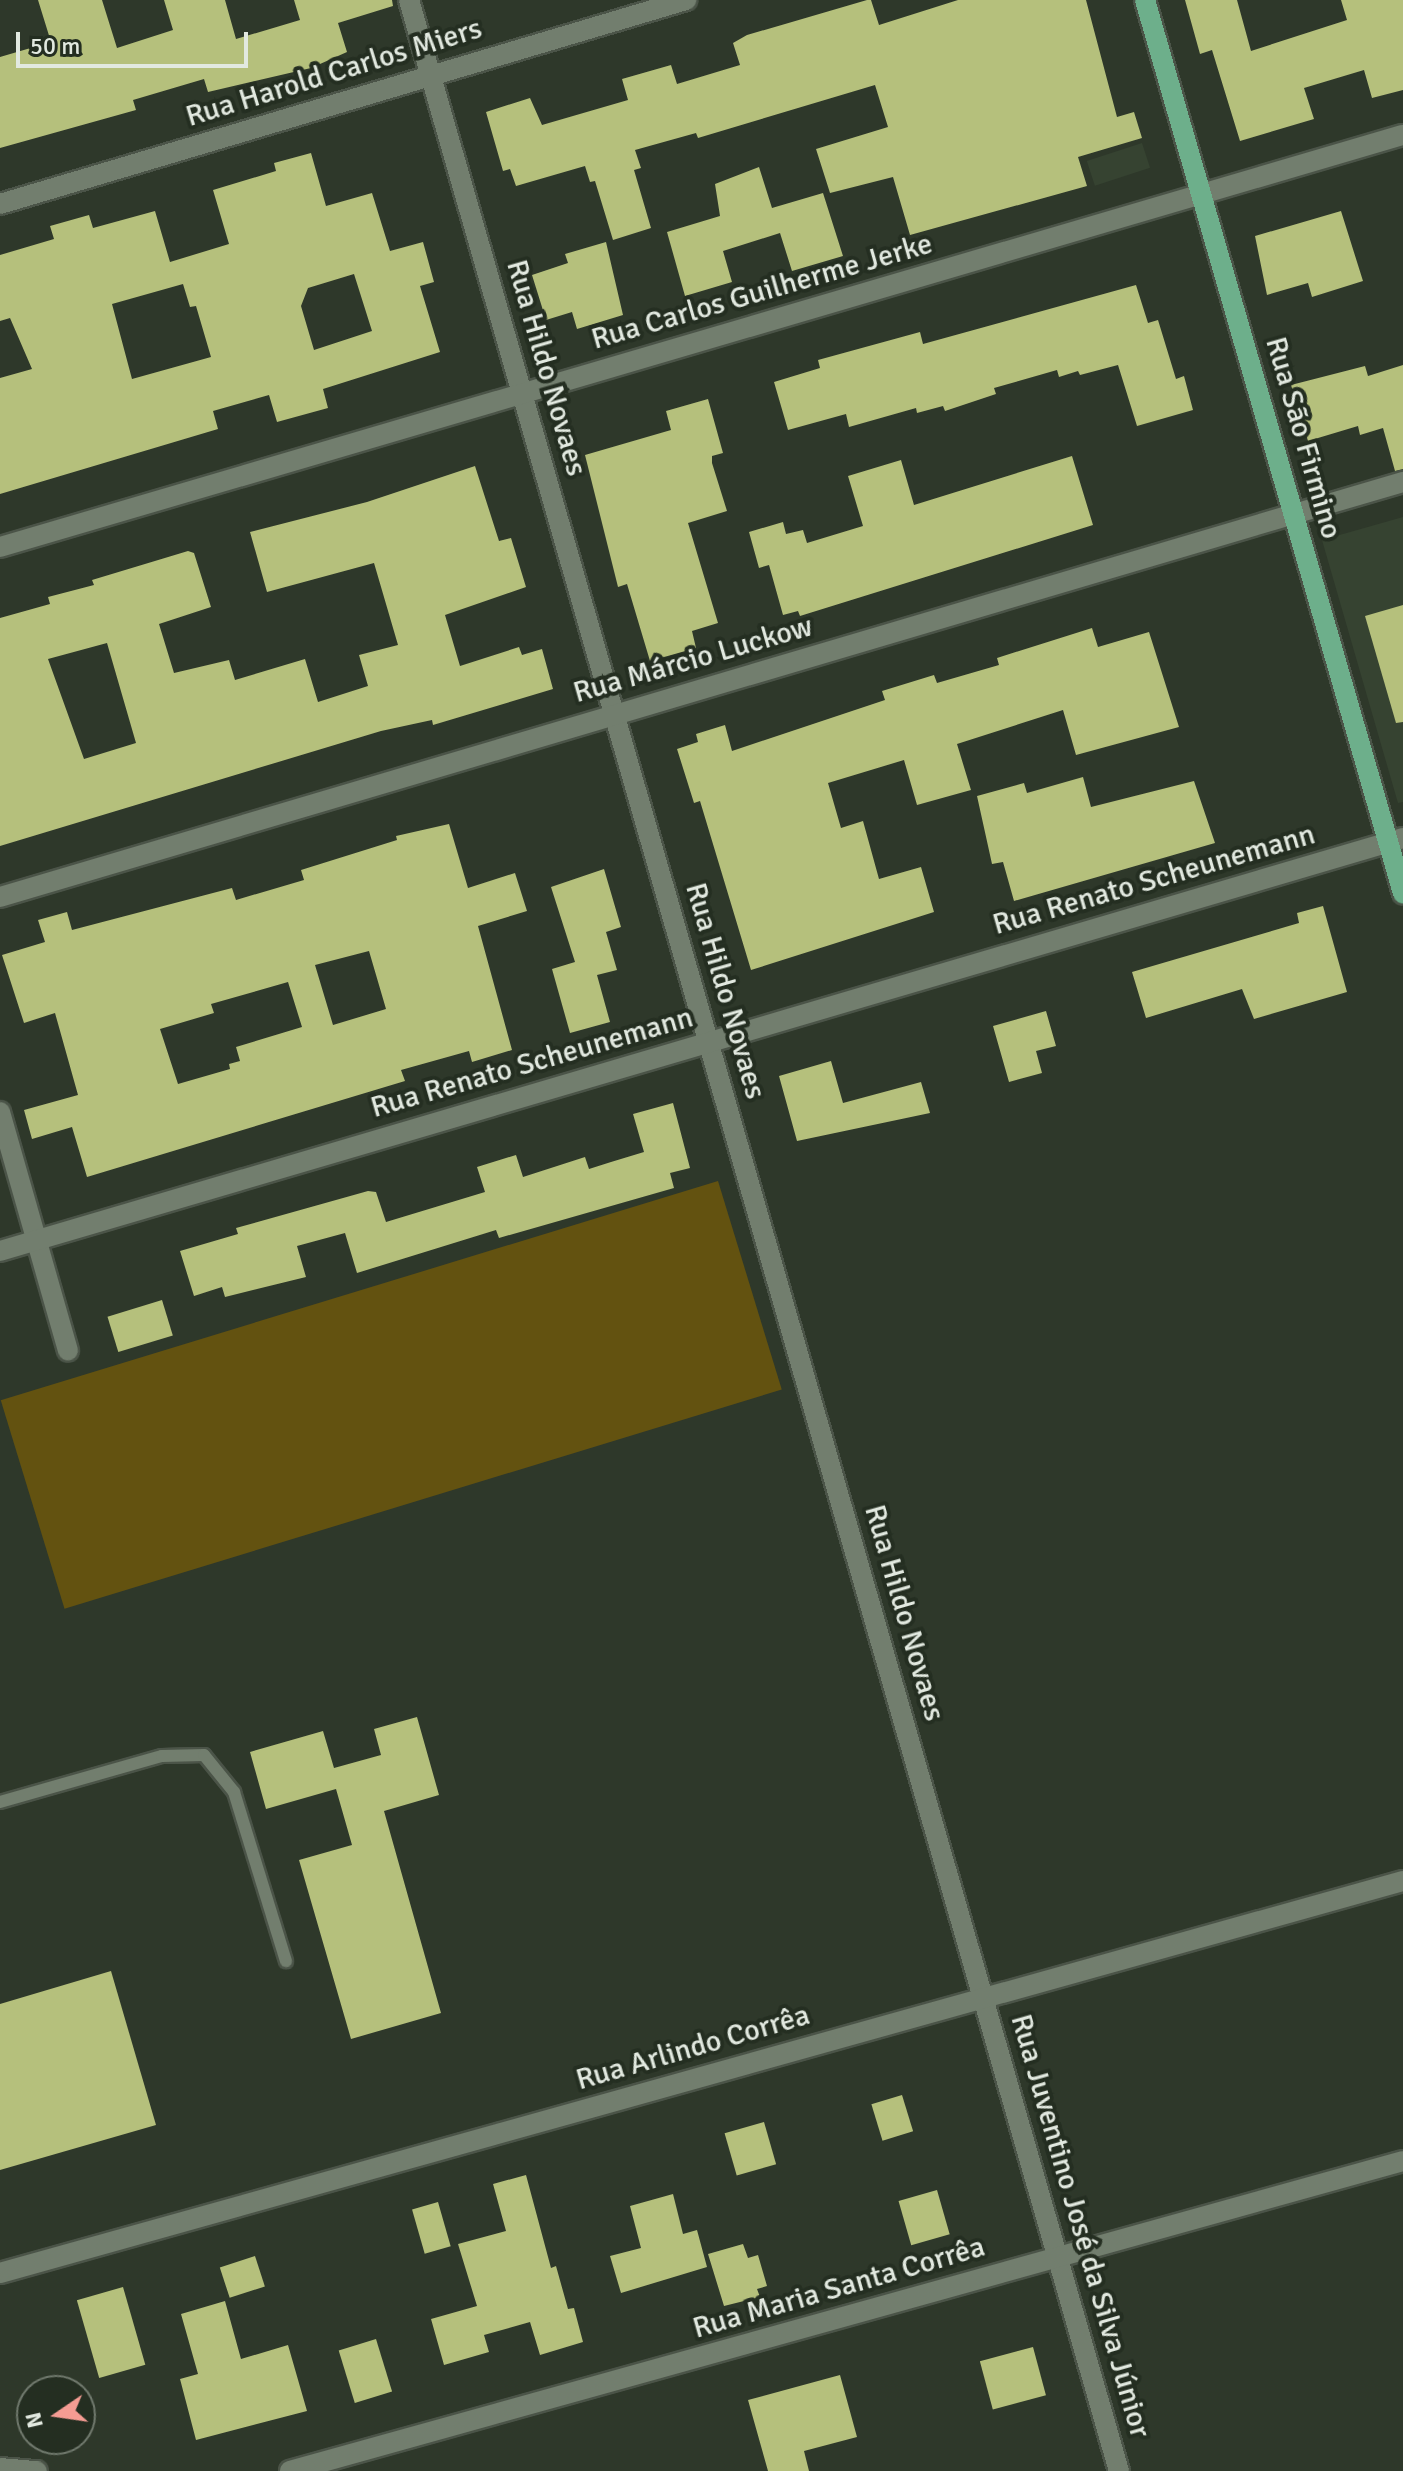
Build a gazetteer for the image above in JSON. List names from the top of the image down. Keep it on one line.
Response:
{"streets":{"main road":["Rua São Firmino"],"street":["Rua Harold Carlos Miers","Rua Carlos Guilherme Jerke","Rua Hildo Novaes","Rua Márcio Luckow","Rua Renato Scheunemann","Rua Arlindo Corrêa","Rua Juventino José da Silva Júnior","Rua Maria Santa Corrêa"]},"crossings":[["Rua Harold Carlos Miers","Rua Hildo Novaes"],["Rua Carlos Guilherme Jerke","Rua Hildo Novaes"],["Rua Carlos Guilherme Jerke","Rua São Firmino"],["Rua Hildo Novaes","Rua Márcio Luckow"],["Rua Hildo Novaes","Rua Renato Scheunemann"],["Rua Hildo Novaes","Rua Arlindo Corrêa"],["Rua Hildo Novaes","Rua Juventino José da Silva Júnior"],["Rua São Firmino","Rua Márcio Luckow"],["Rua São Firmino","Rua Renato Scheunemann"],["Rua Arlindo Corrêa","Rua Juventino José da Silva Júnior"],["Rua Juventino José da Silva Júnior","Rua Maria Santa Corrêa"]],"scale_bar":"50 m","north":"left"}
